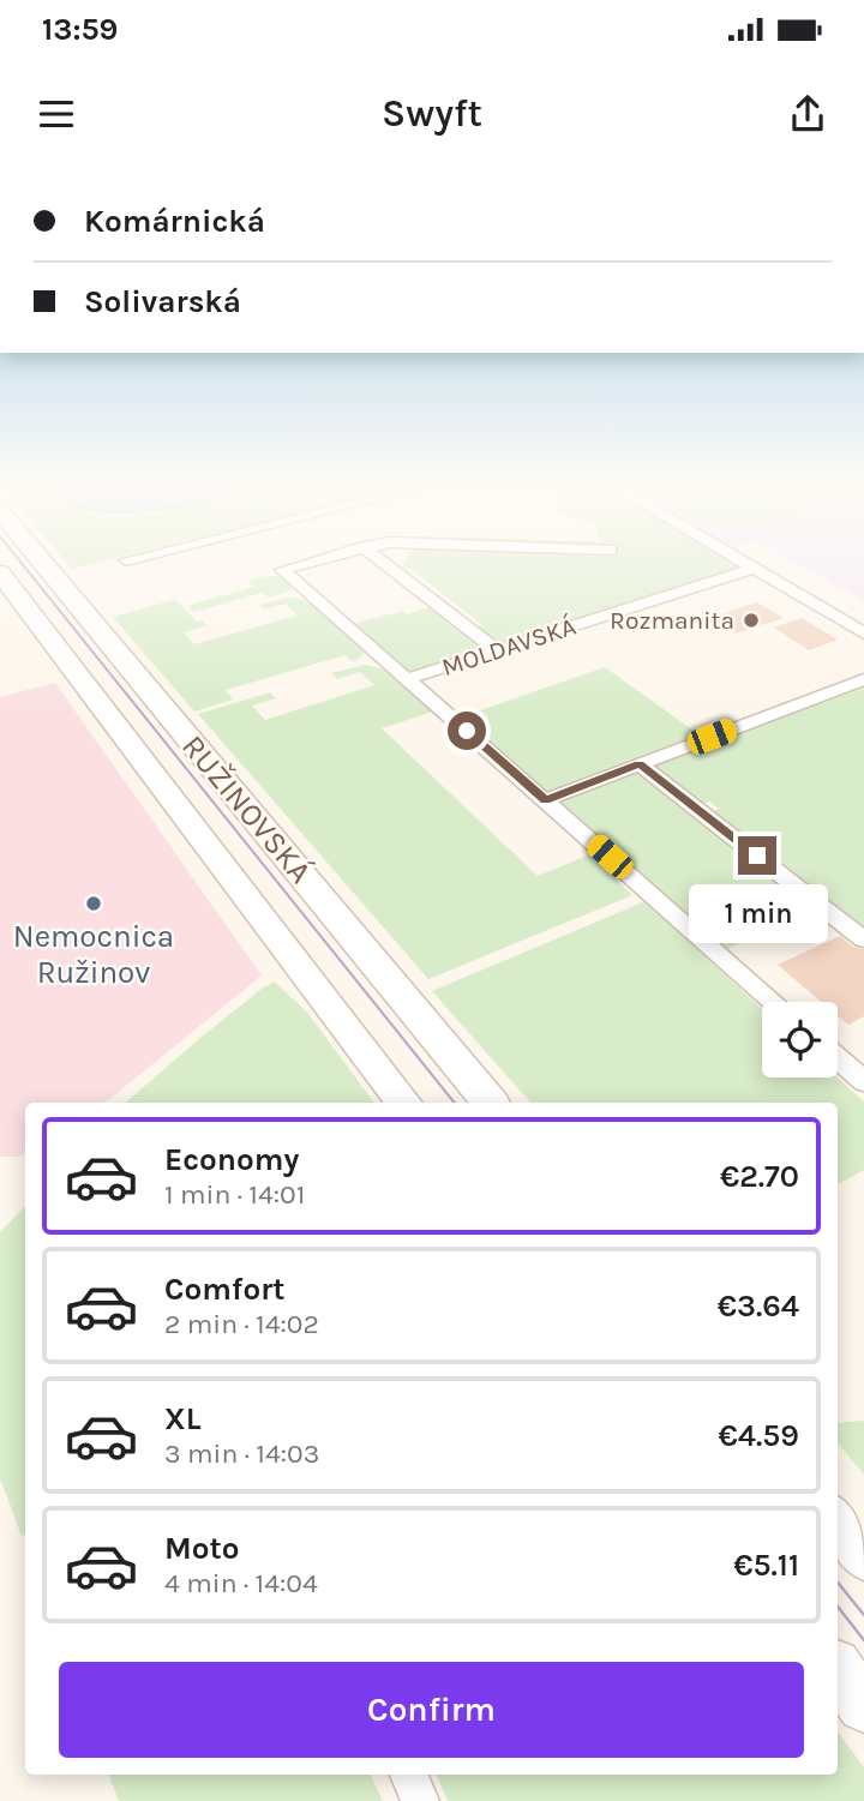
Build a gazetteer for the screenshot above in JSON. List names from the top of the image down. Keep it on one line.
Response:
{"streets":{"street":["MOLDAVSKÁ","RUŽINOVSKÁ"]},"places":["Rozmanita","Nemocnica Ružinov"],"page":{"status":"13:59","header":"Swyft","banner":["Komárnická","Solivarská"],"bubble":"1 min","list":[{"name":"Economy","note":"1 min · 14:01","value":"€2.70"},{"name":"Comfort","note":"2 min · 14:02","value":"€3.64"},{"name":"XL","note":"3 min · 14:03","value":"€4.59"},{"name":"Moto","note":"4 min · 14:04","value":"€5.11"}],"buttons":"Confirm"}}
